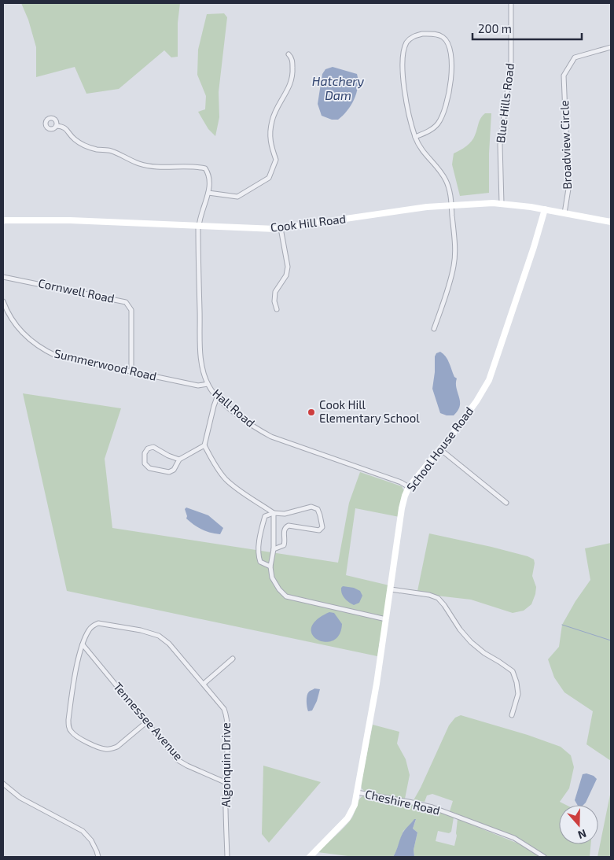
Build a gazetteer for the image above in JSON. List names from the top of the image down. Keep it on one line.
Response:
{"streets":{"street":["Blue Hills Road","Broadview Circle","Cook Hill Road","Cornwell Road","Summerwood Road","Hall Road","School House Road","Tennessee Avenue","Algonquin Drive","Cheshire Road"]},"crossings":[["Blue Hills Road","Cook Hill Road"],["Broadview Circle","Cook Hill Road"],["Cook Hill Road","Hall Road"],["Cook Hill Road","School House Road"],["Cornwell Road","Summerwood Road"],["Summerwood Road","Hall Road"],["Hall Road","School House Road"],["School House Road","Cheshire Road"],["Tennessee Avenue","Algonquin Drive"]],"water":["Hatchery Dam"],"places":["Cook Hill Elementary School"],"scale_bar":"200 m","north":"bottom"}
